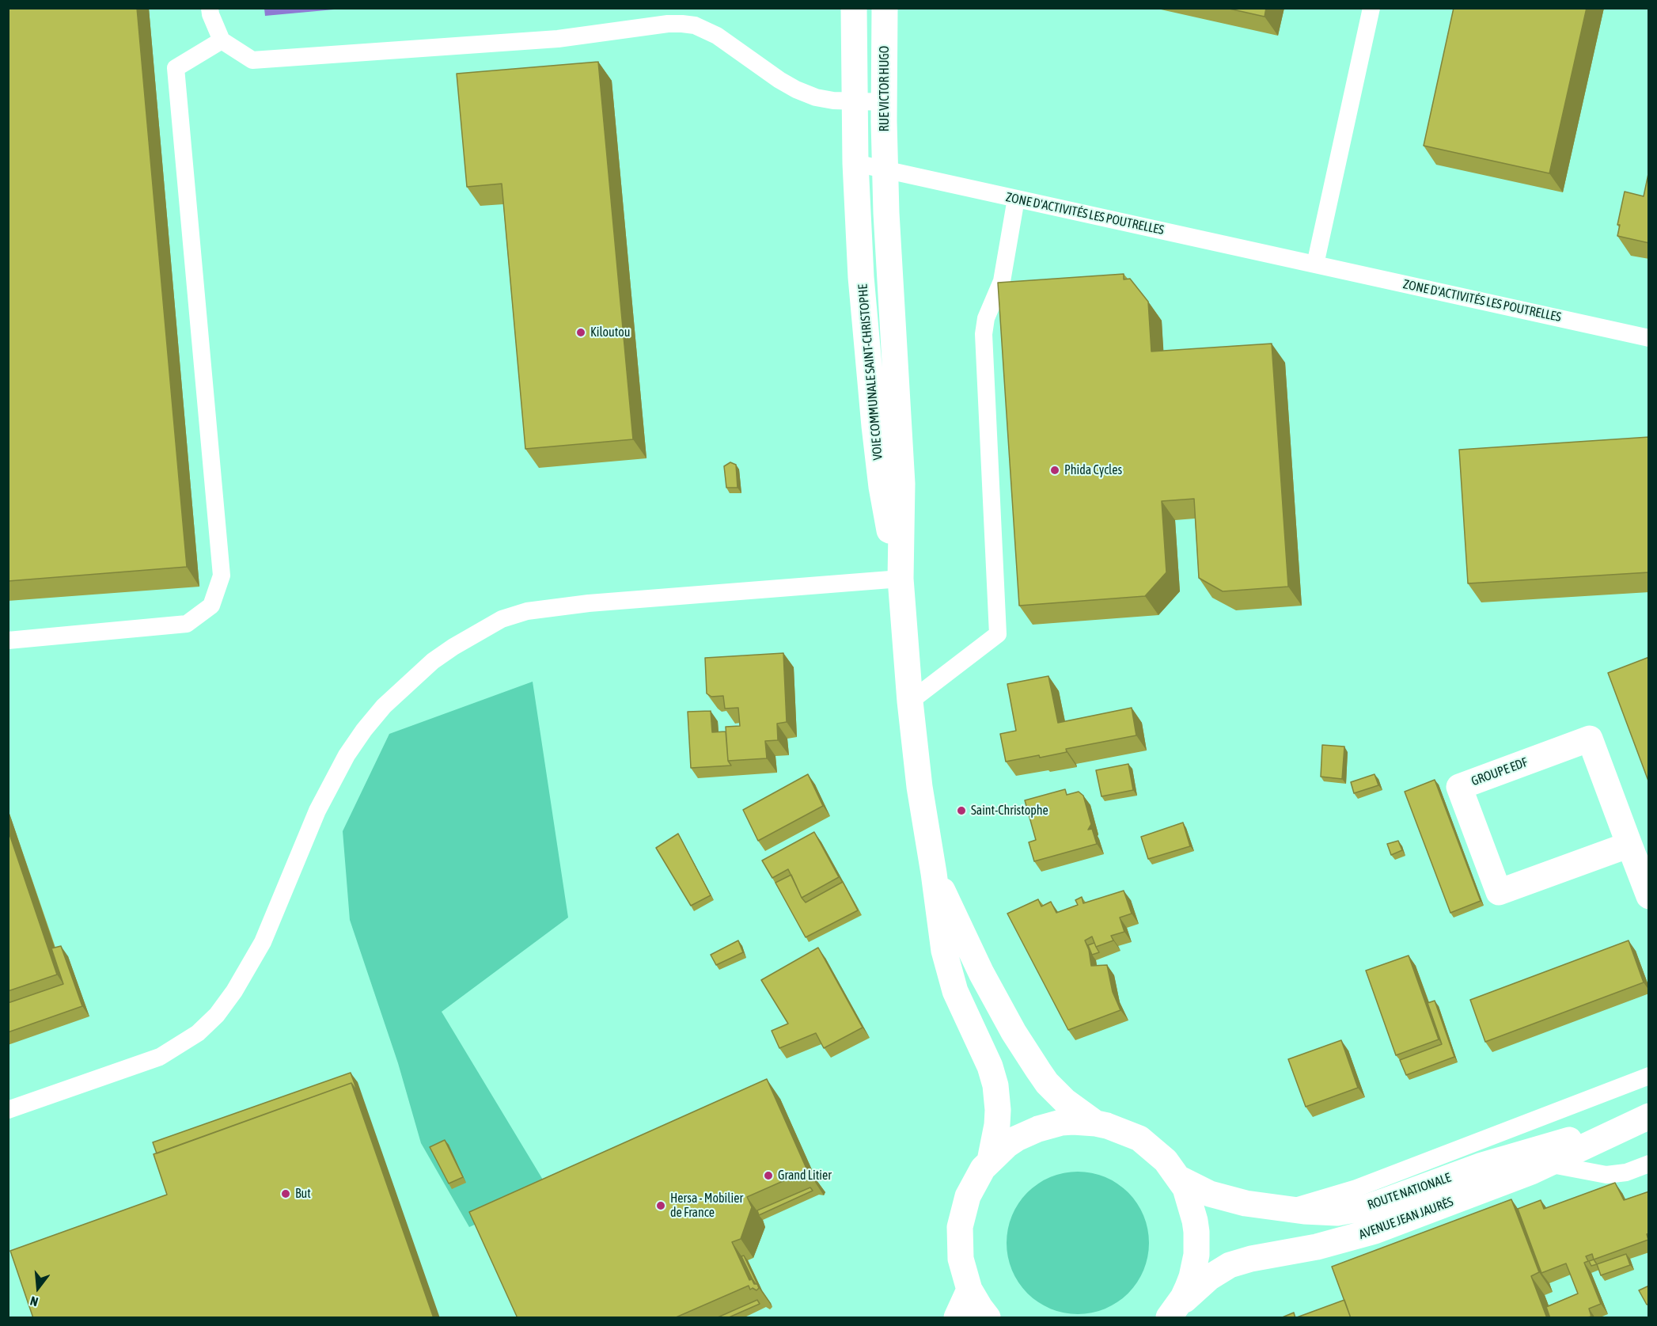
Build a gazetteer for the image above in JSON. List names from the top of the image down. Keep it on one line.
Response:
{"streets":{"main road":["RUE VICTOR HUGO","VOIE COMMUNALE SAINT-CHRISTOPHE","GROUPE EDF","ROUTE NATIONALE","AVENUE JEAN JAURÈS"],"lane":["ZONE D'ACTIVITÉS LES POUTRELLES"]},"crossings":[["RUE VICTOR HUGO","ZONE D'ACTIVITÉS LES POUTRELLES"],["RUE VICTOR HUGO","VOIE COMMUNALE SAINT-CHRISTOPHE"],["ZONE D'ACTIVITÉS LES POUTRELLES","VOIE COMMUNALE SAINT-CHRISTOPHE"],["ROUTE NATIONALE","AVENUE JEAN JAURÈS"]],"places":["Kiloutou","Phida Cycles","Saint-Christophe","Grand Litier","But","Hersa - Mobilier de France"],"north":"bottom"}
